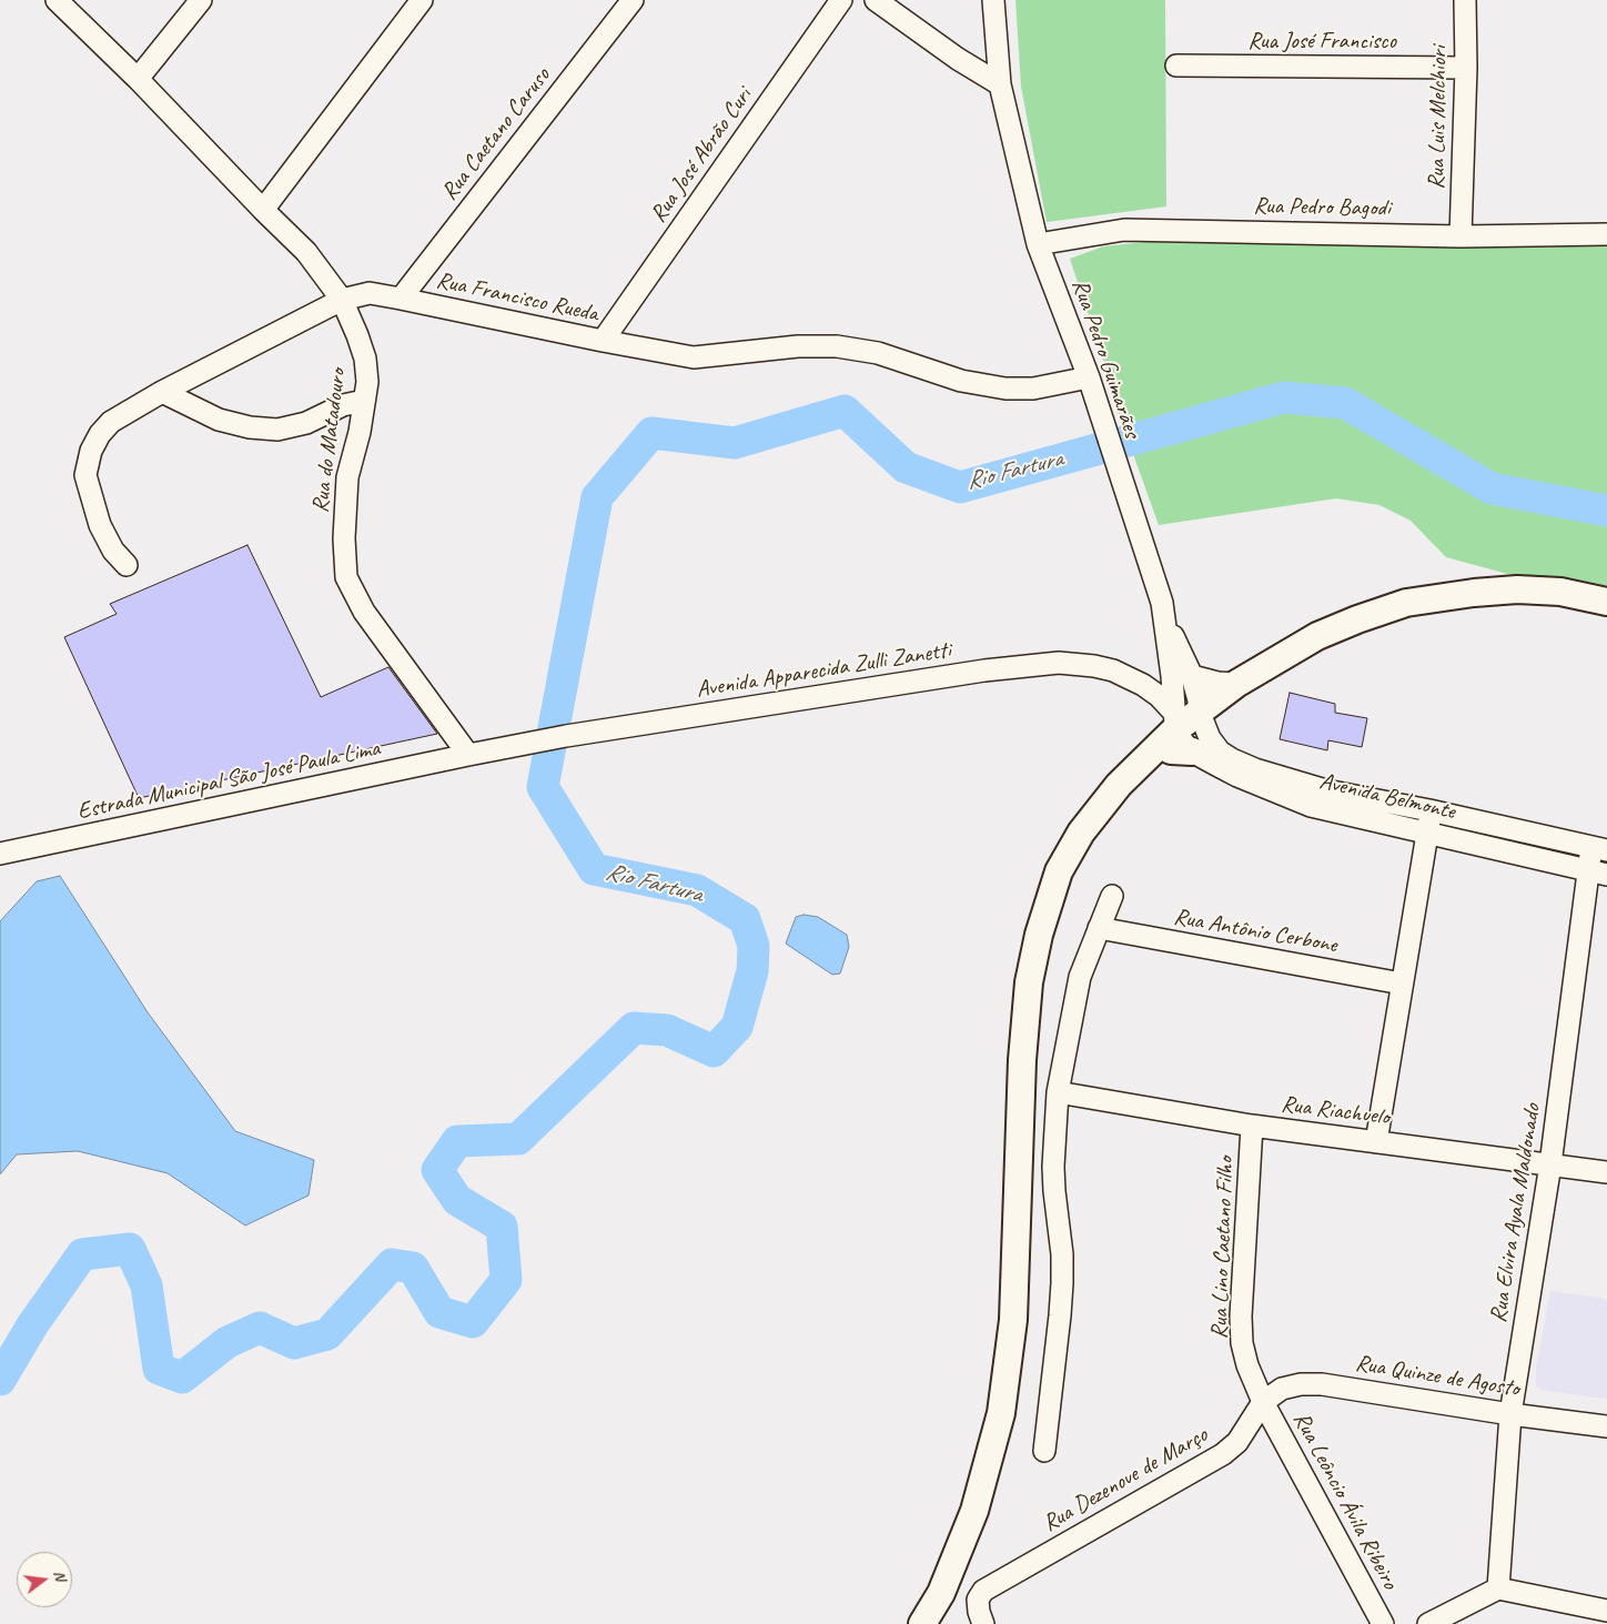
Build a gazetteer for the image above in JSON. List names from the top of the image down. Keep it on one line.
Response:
{"streets":{"street":["Rua José Francisco","Rua Luis Melchiori","Rua Caetano Caruso","Rua José Abrão Curi","Rua Pedro Bagodi","Rua Francisco Rueda","Rua Pedro Guimarães","Rua do Matadouro","Avenida Apparecida Zulli Zanetti","Estrada Municipal São José Paula Lima","Avenida Belmonte","Rua Antônio Cerbone","Rua Riachuelo","Rua Elvira Ayala Maldonado","Rua Lino Caetano Filho","Rua Quinze de Agosto","Rua Dezenove de Março","Rua Leôncio Ávila Ribeiro"]},"crossings":[["Rua José Francisco","Rua Luis Melchiori"],["Rua Luis Melchiori","Rua Pedro Bagodi"],["Rua Caetano Caruso","Rua Francisco Rueda"],["Rua José Abrão Curi","Rua Francisco Rueda"],["Rua Pedro Bagodi","Rua Pedro Guimarães"],["Rua Francisco Rueda","Rua Pedro Guimarães"],["Rua Francisco Rueda","Rua do Matadouro"],["Rua Pedro Guimarães","Avenida Apparecida Zulli Zanetti"],["Rua Pedro Guimarães","Avenida Belmonte"],["Rua do Matadouro","Avenida Apparecida Zulli Zanetti"],["Rua do Matadouro","Estrada Municipal São José Paula Lima"],["Avenida Apparecida Zulli Zanetti","Estrada Municipal São José Paula Lima"],["Avenida Apparecida Zulli Zanetti","Avenida Belmonte"],["Avenida Belmonte","Rua Elvira Ayala Maldonado"],["Rua Riachuelo","Rua Elvira Ayala Maldonado"],["Rua Riachuelo","Rua Lino Caetano Filho"],["Rua Elvira Ayala Maldonado","Rua Quinze de Agosto"],["Rua Lino Caetano Filho","Rua Quinze de Agosto"],["Rua Lino Caetano Filho","Rua Dezenove de Março"],["Rua Lino Caetano Filho","Rua Leôncio Ávila Ribeiro"],["Rua Quinze de Agosto","Rua Dezenove de Março"],["Rua Quinze de Agosto","Rua Leôncio Ávila Ribeiro"],["Rua Dezenove de Março","Rua Leôncio Ávila Ribeiro"]],"water":["Rio Fartura"],"north":"right"}
